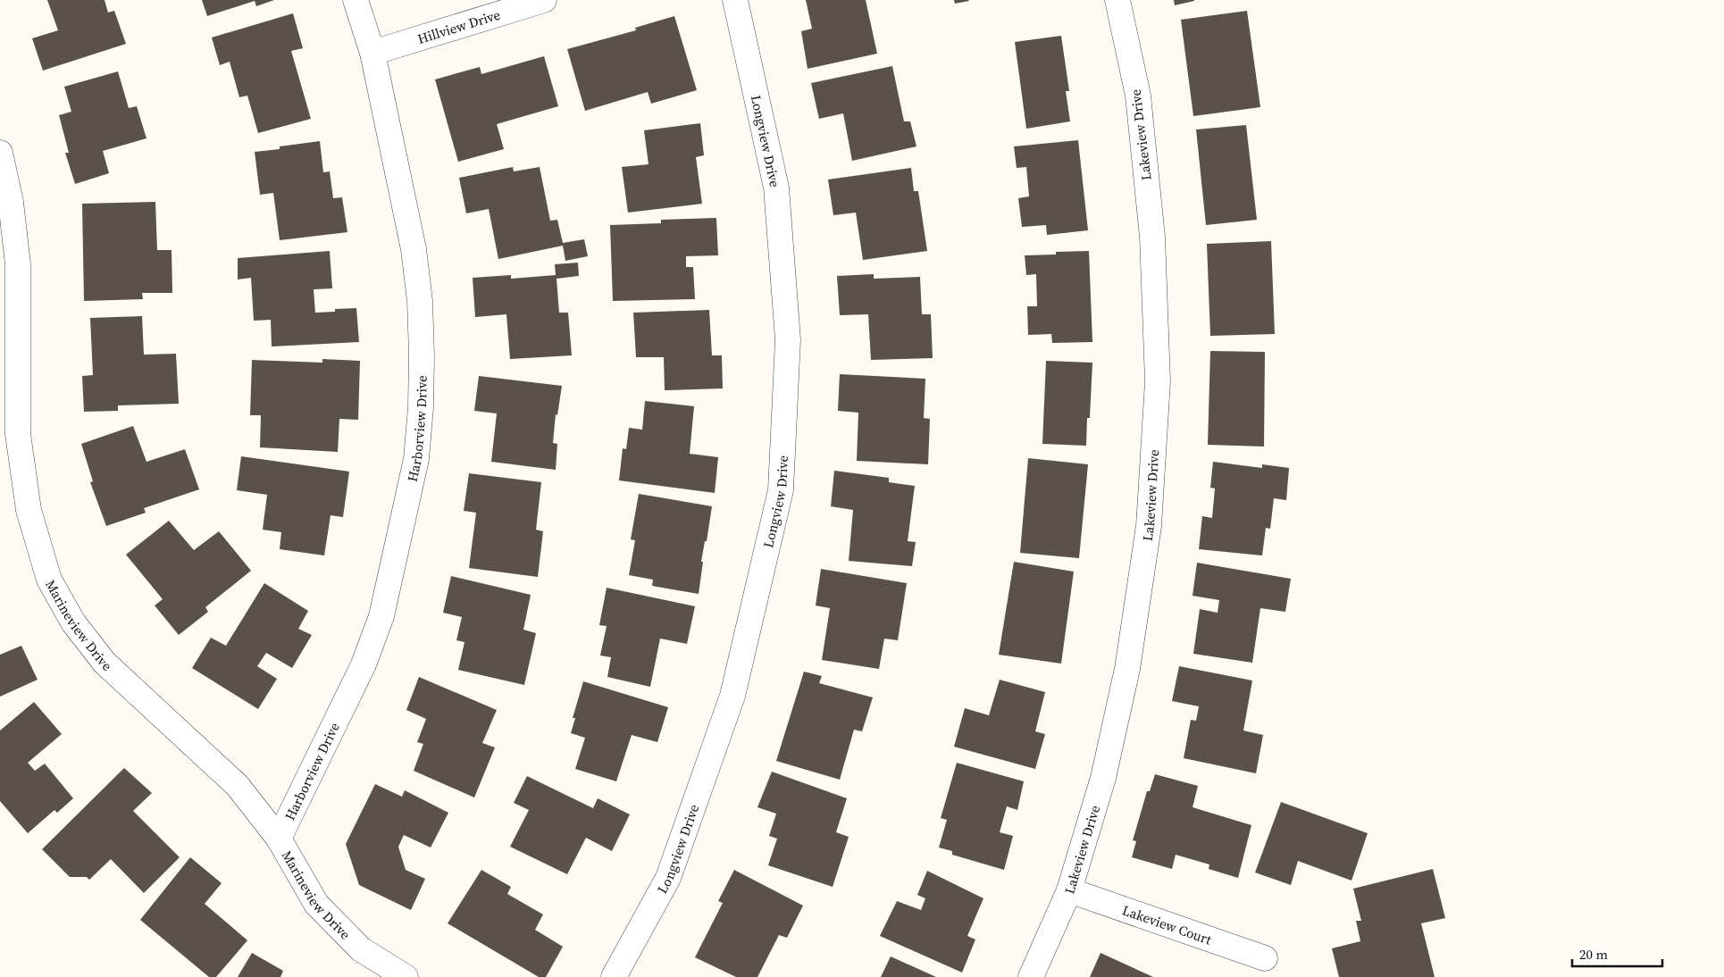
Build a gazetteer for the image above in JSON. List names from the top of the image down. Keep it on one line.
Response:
{"streets":{"street":["Hillview Drive","Lakeview Drive","Longview Drive","Harborview Drive","Marineview Drive","Lakeview Court"]},"crossings":[["Hillview Drive","Harborview Drive"],["Lakeview Drive","Lakeview Court"],["Harborview Drive","Marineview Drive"]],"scale_bar":"20 m"}
